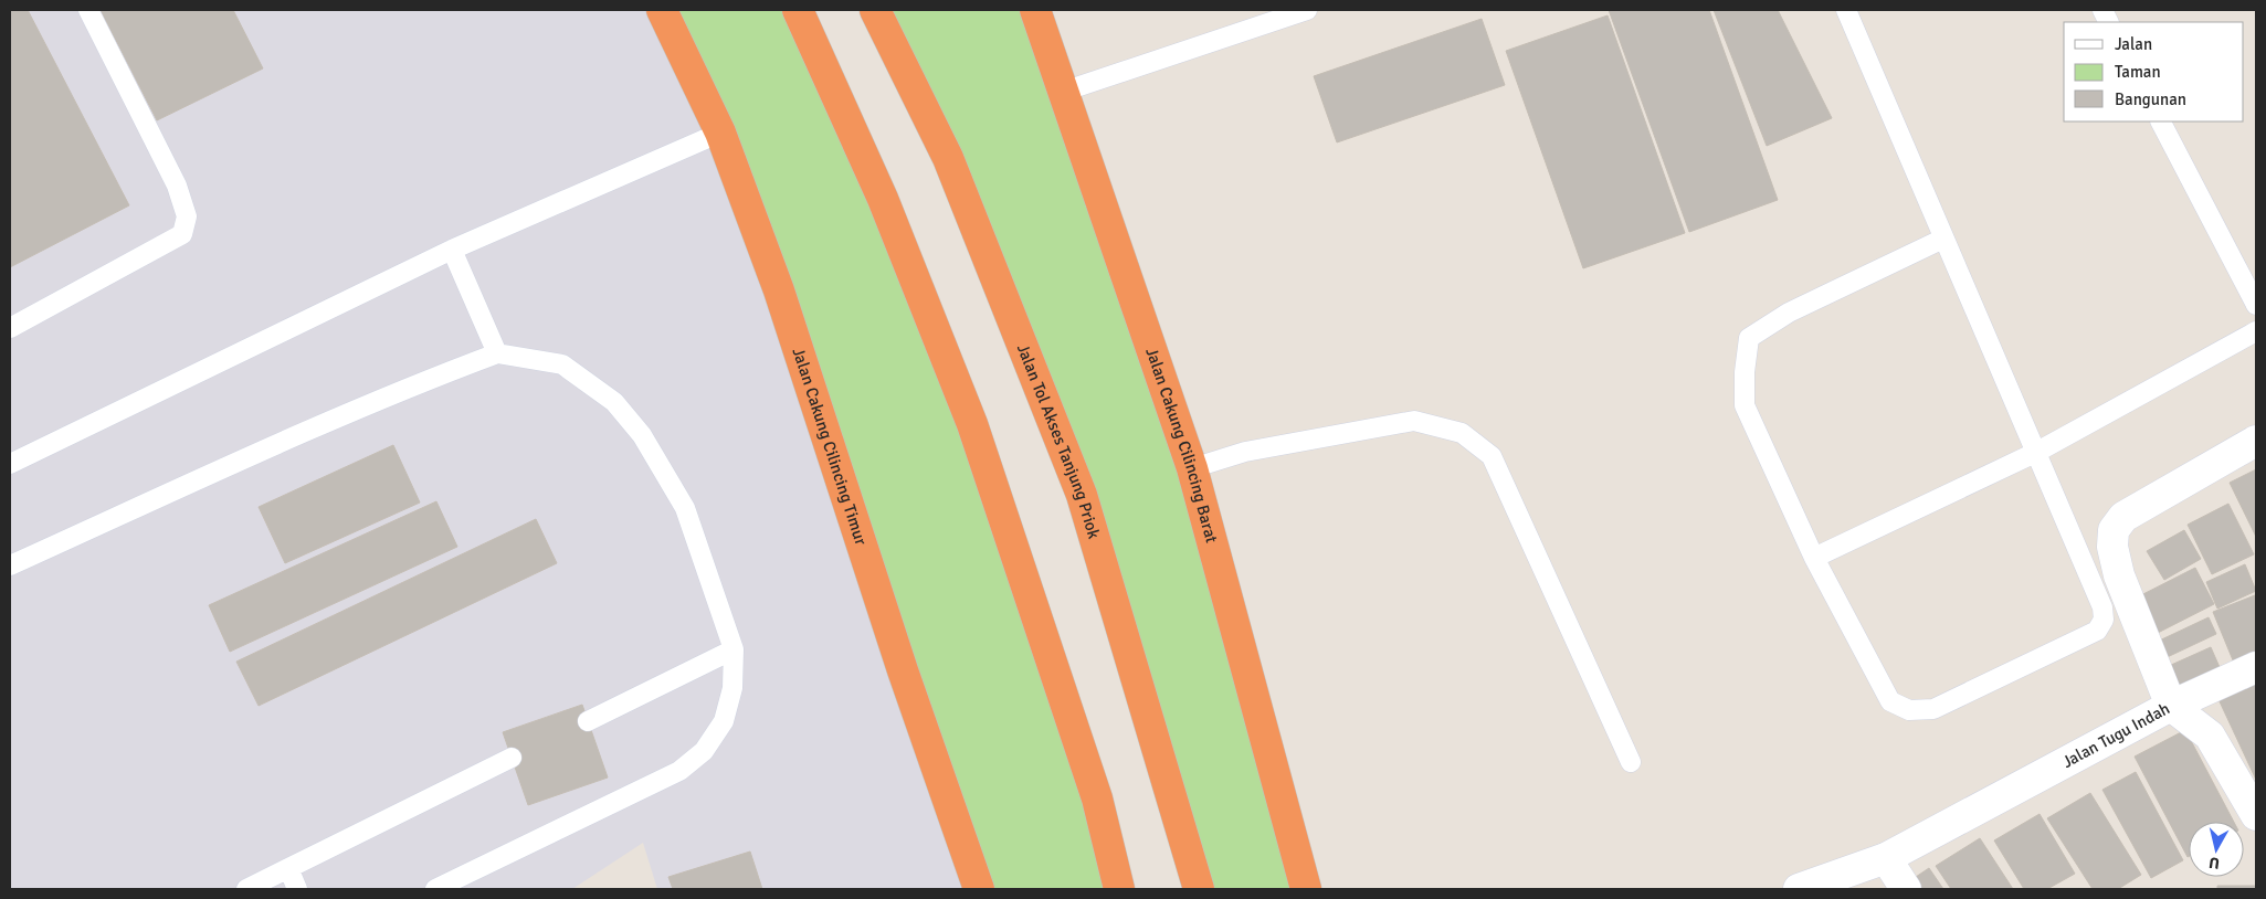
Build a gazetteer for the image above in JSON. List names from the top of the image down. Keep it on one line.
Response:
{"streets":{"highway":["Jalan Tol Akses Tanjung Priok","Jalan Cakung Cilincing Timur","Jalan Cakung Cilincing Barat"],"street":["Jalan Tugu Indah"]},"legend":["Jalan","Taman","Bangunan"],"north":"bottom"}
